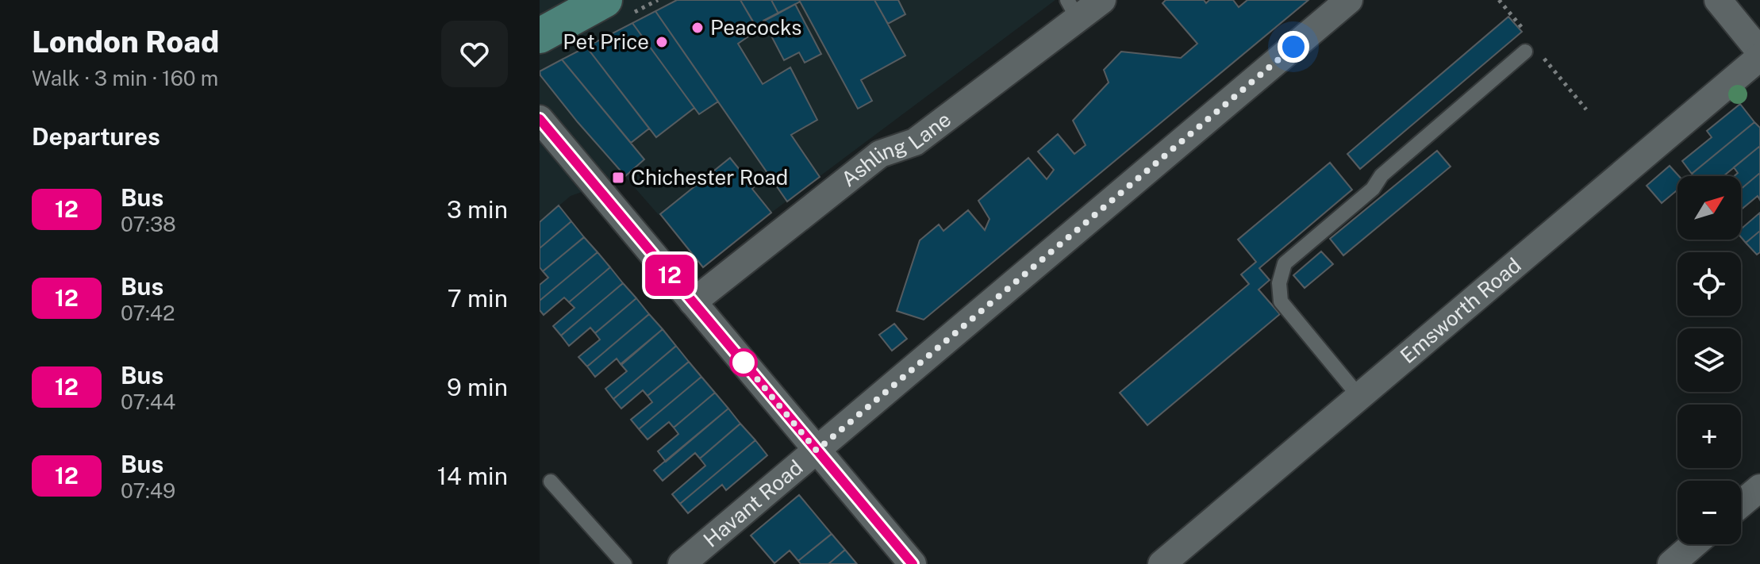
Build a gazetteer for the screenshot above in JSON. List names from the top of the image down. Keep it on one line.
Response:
{"streets":{"street":["Ashling Lane","Emsworth Road","Havant Road"]},"places":{"other":["Peacocks","Pet Price"],"transit":["Chichester Road"]},"lines":["bus line 12"],"north":"top right","page":{"heading":[["London Road","Walk · 3 min · 160 m"],"Departures"],"on_map":"12","list":[{"mark":"12","name":"Bus","note":"07:38","value":"3 min"},{"mark":"12","name":"Bus","note":"07:42","value":"7 min"},{"mark":"12","name":"Bus","note":"07:44","value":"9 min"},{"mark":"12","name":"Bus","note":"07:49","value":"14 min"}],"map_buttons":["+","−"]}}
